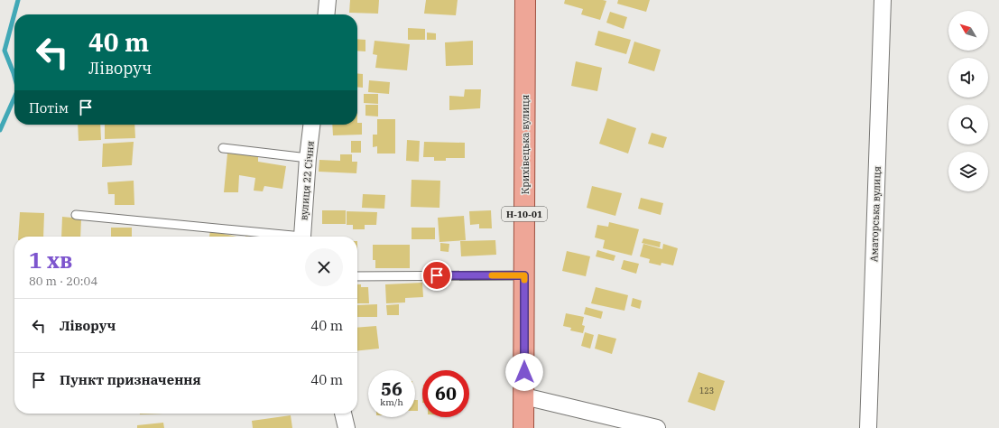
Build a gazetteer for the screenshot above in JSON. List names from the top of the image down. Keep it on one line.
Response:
{"streets":{"main road":["Крихівецька вулиця","Н-10-01"],"street":["вулиця 22 Січня","Аматорська вулиця"]},"house_numbers":["123"],"north":"top left","page":{"turn":["40 m","Ліворуч"],"then":"Потім","heading":["1 хв","80 m · 20:04"],"list":[{"name":"Ліворуч","value":"40 m"},{"name":"Пункт призначення","value":"40 m"}],"speed":"56 km/h","limit":"60"}}
